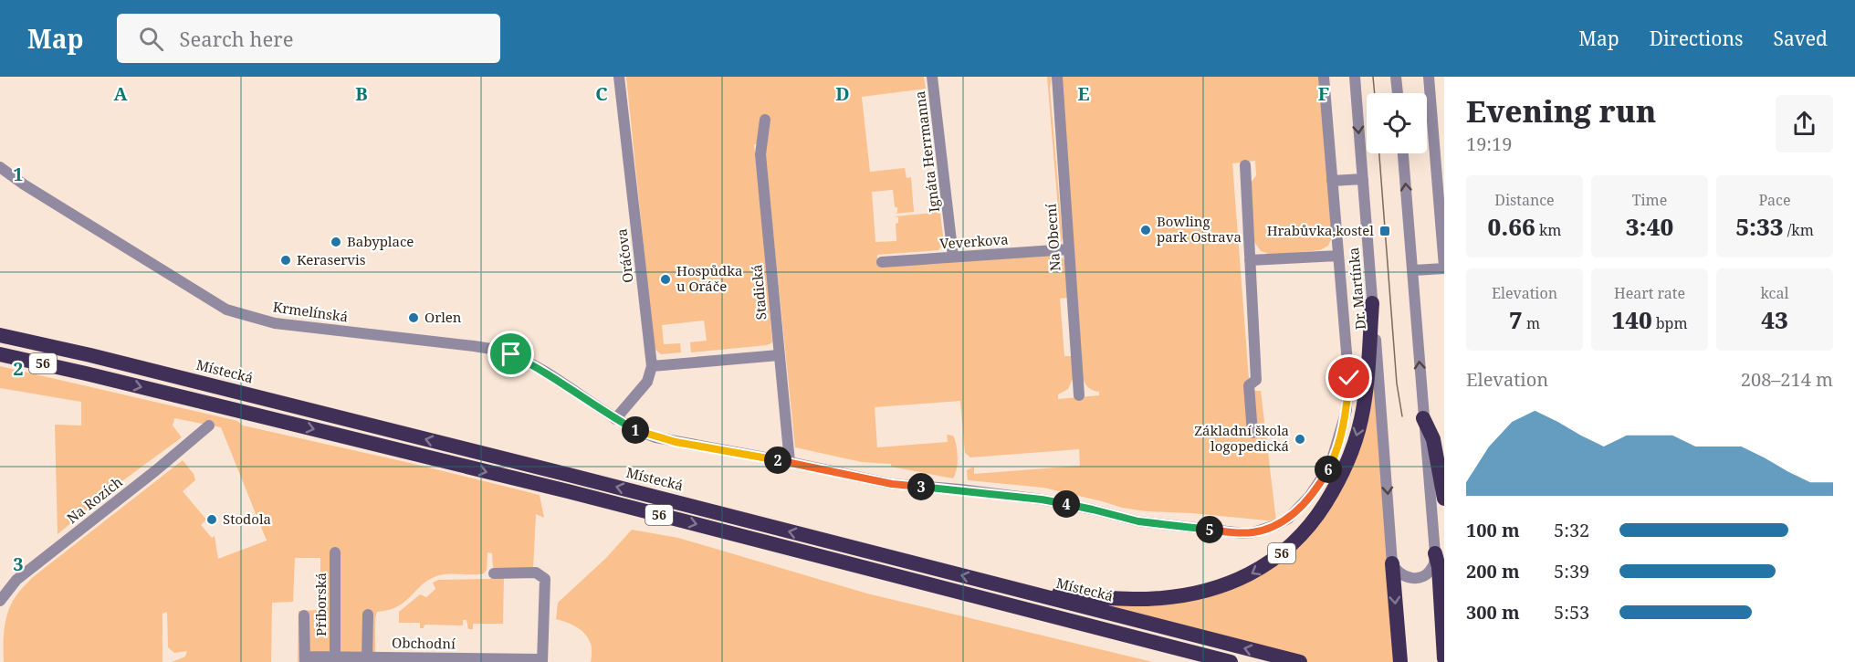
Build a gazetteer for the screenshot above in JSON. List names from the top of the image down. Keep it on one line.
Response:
{"streets":{"highway":["56","Místecká"],"street":["Ignáta Herrmanna","Na Obecní","Veverkova","Oráčova","Dr. Martínka","Stadická","Krmelínská","Na Rozích","Příborská","Obchodní"]},"crossings":[["Ignáta Herrmanna","Veverkova"],["Na Obecní","Veverkova"],["Dr. Martínka","56"],["Stadická","Krmelínská"],["56","Místecká"],["Příborská","Obchodní"]],"places":{"other":["Bowling park Ostrava","Babyplace","Keraservis","Hospůdka u Oráče","Orlen","Základní škola logopedická","Stodola"],"transit":["Hrabůvka,kostel"]},"page":{"header":"Map","search":"Search here","nav":["Map","Directions","Saved"],"heading":["Evening run","19:19"],"stats":[["Distance","0.66 km"],["Time","3:40"],["Pace","5:33 /km"],["Elevation","7 m"],["Heart rate","140 bpm"],["kcal","43"]],"chart":["Elevation","208–214 m"],"pins":["1","2","6","3","4","5"],"list":[{"name":"100 m","note":"5:32"},{"name":"200 m","note":"5:39"},{"name":"300 m","note":"5:53"}]},"grid":{"columns":["A","B","C","D","E","F"],"rows":["1","2","3"]}}
